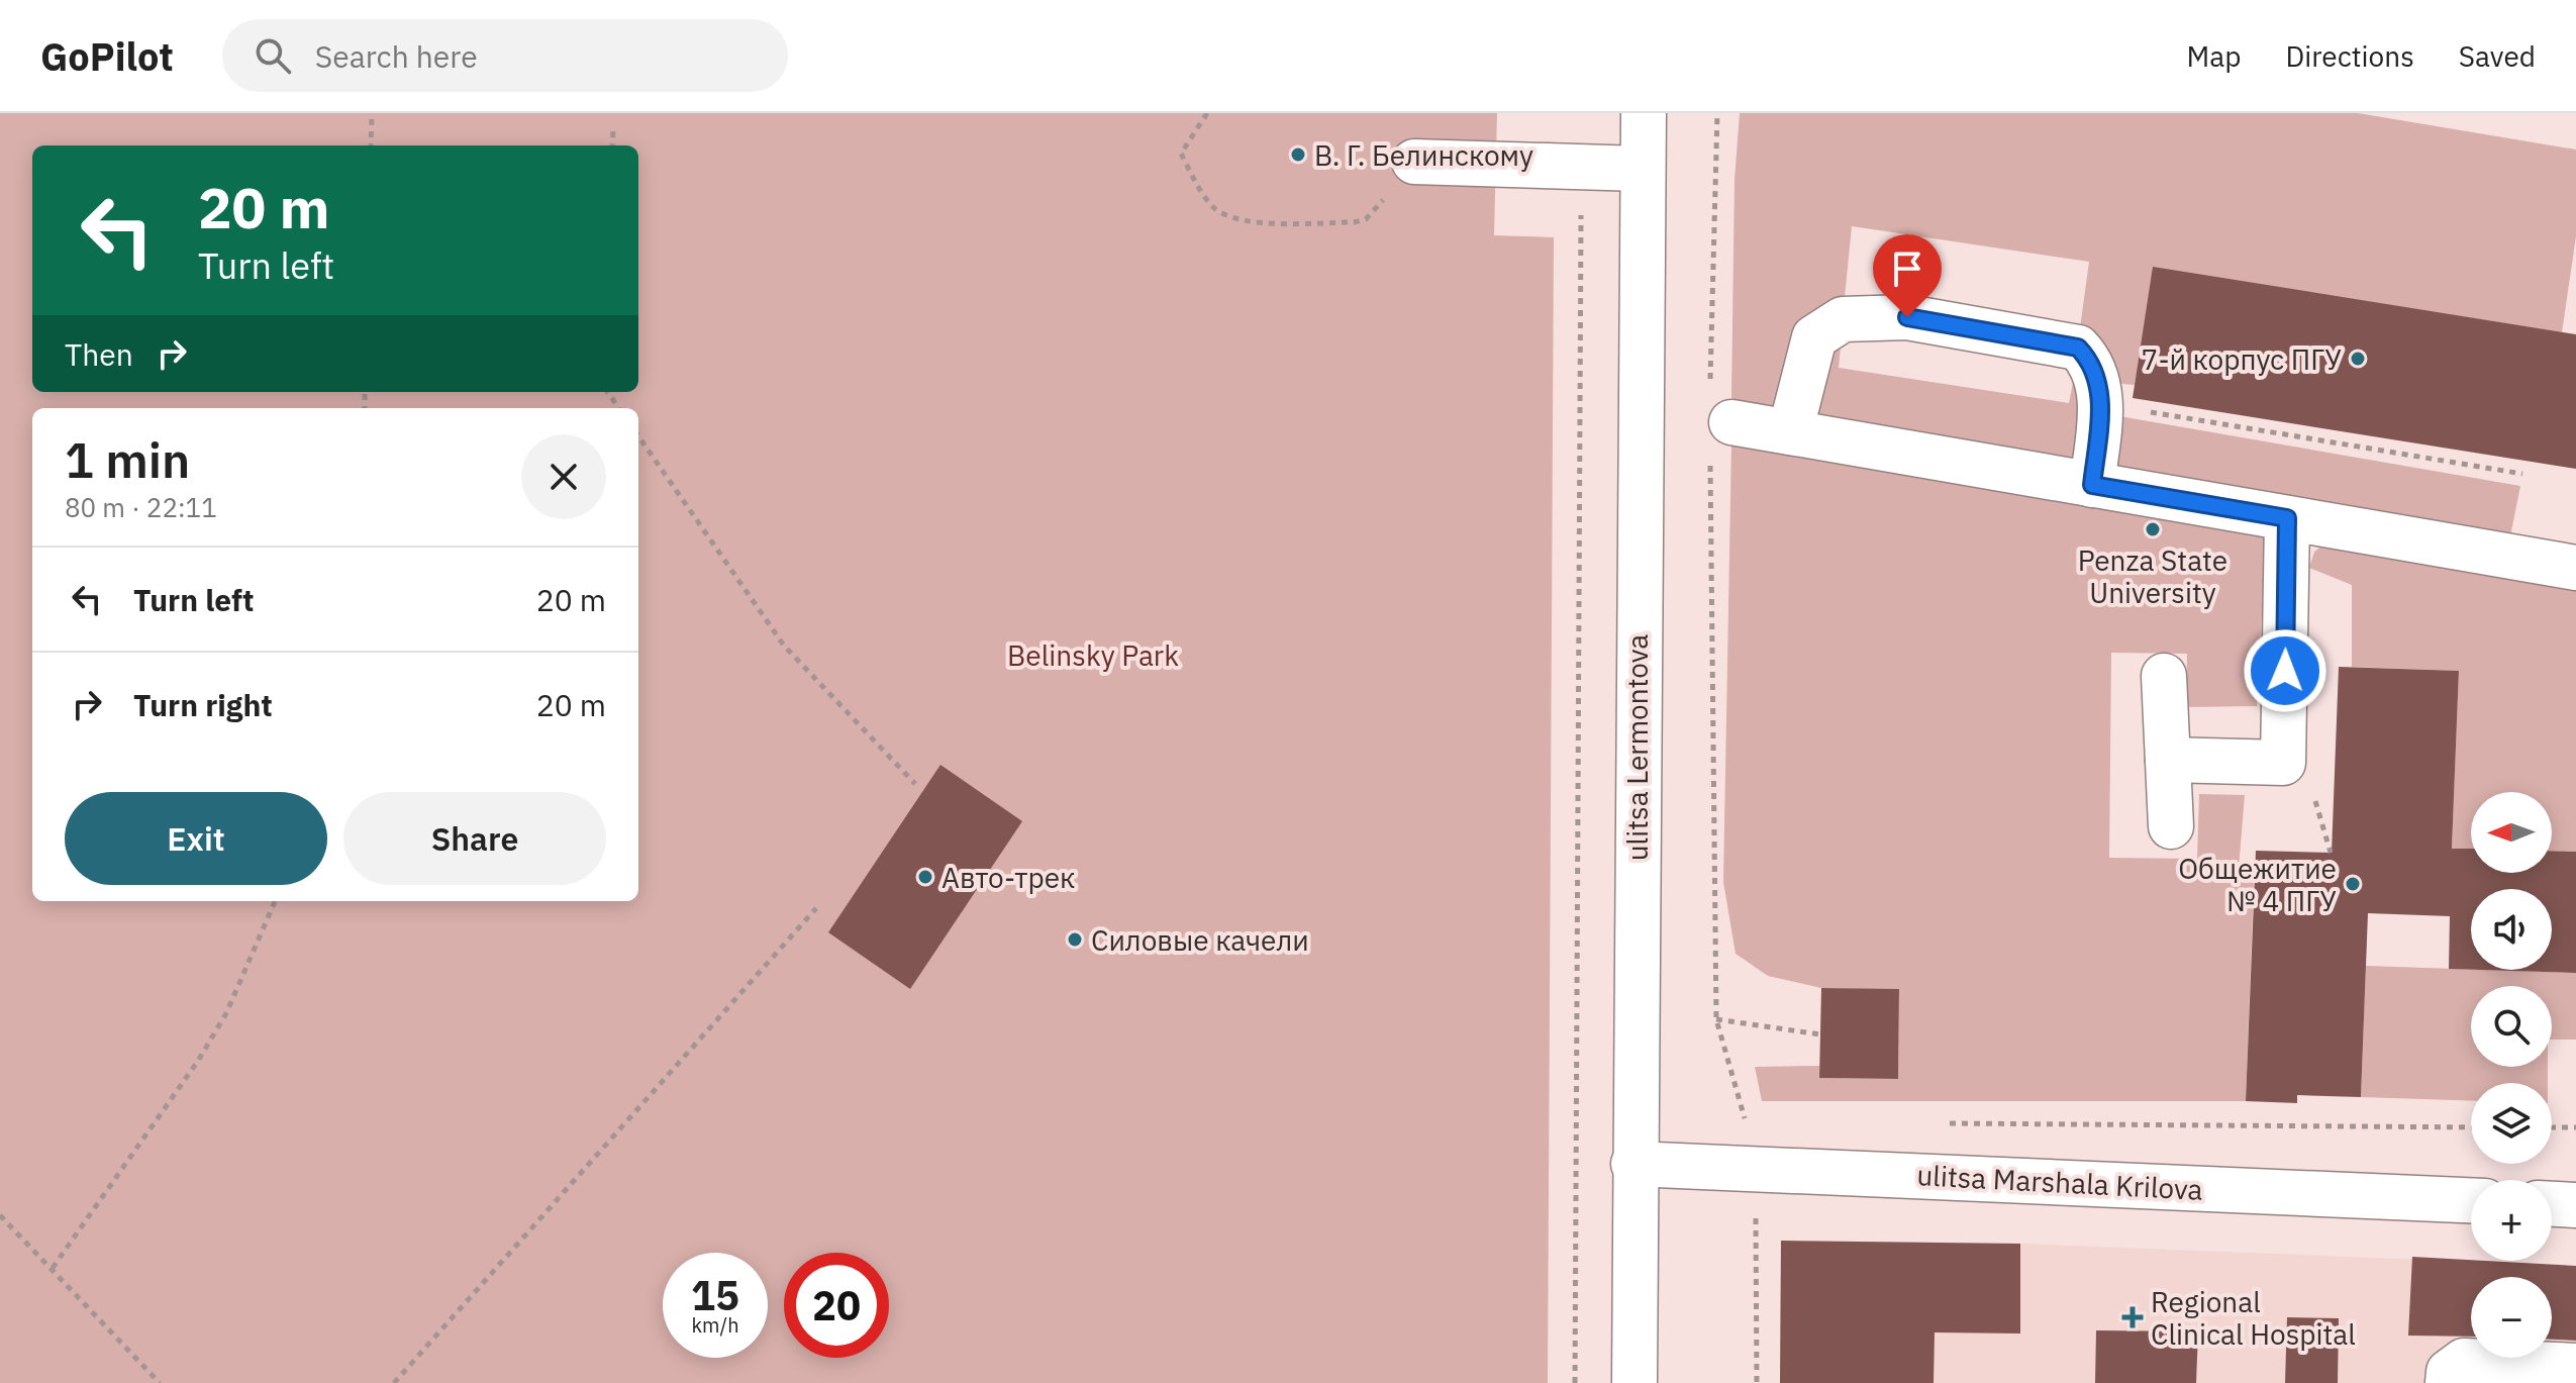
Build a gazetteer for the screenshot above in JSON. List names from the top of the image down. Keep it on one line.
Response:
{"streets":{"main road":["ulitsa Lermontova","ulitsa Marshala Krilova"]},"crossings":[["ulitsa Lermontova","ulitsa Marshala Krilova"]],"parks":["Belinsky Park"],"places":{"other":["В. Г. Белинскому","7-й корпус ПГУ","Penza State University","Авто-трек","Общежитие № 4 ПГУ","Силовые качели"],"health":["Regional Clinical Hospital"]},"north":"left","page":{"header":"GoPilot","search":"Search here","nav":["Map","Directions","Saved"],"turn":["20 m","Turn left"],"then":"Then","heading":["1 min","80 m · 22:11"],"list":[{"name":"Turn left","value":"20 m"},{"name":"Turn right","value":"20 m"}],"buttons":["Exit","Share"],"map_buttons":["+","−"],"speed":"15 km/h","limit":"20"}}
